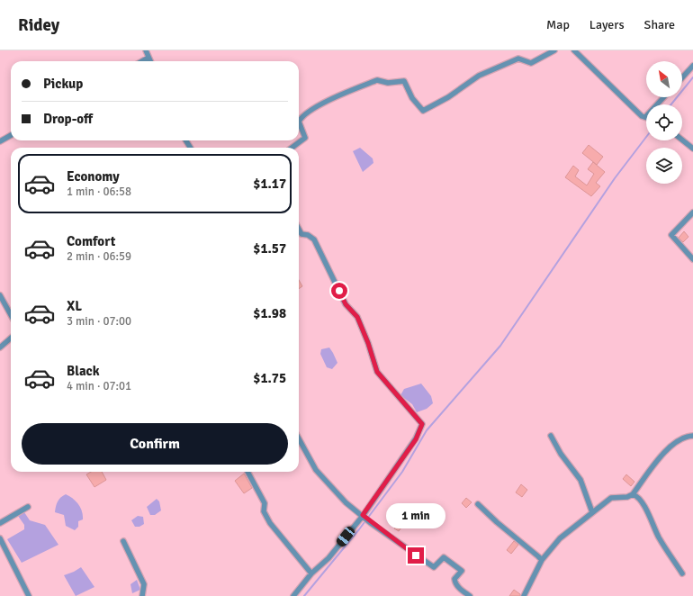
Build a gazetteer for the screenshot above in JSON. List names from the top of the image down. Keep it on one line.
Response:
{"north":"top left","page":{"header":"Ridey","nav":["Map","Layers","Share"],"banner":["Pickup","Drop-off"],"list":[{"name":"Economy","note":"1 min · 06:58","value":"$1.17"},{"name":"Comfort","note":"2 min · 06:59","value":"$1.57"},{"name":"XL","note":"3 min · 07:00","value":"$1.98"},{"name":"Black","note":"4 min · 07:01","value":"$1.75"}],"buttons":"Confirm","bubble":"1 min"}}
